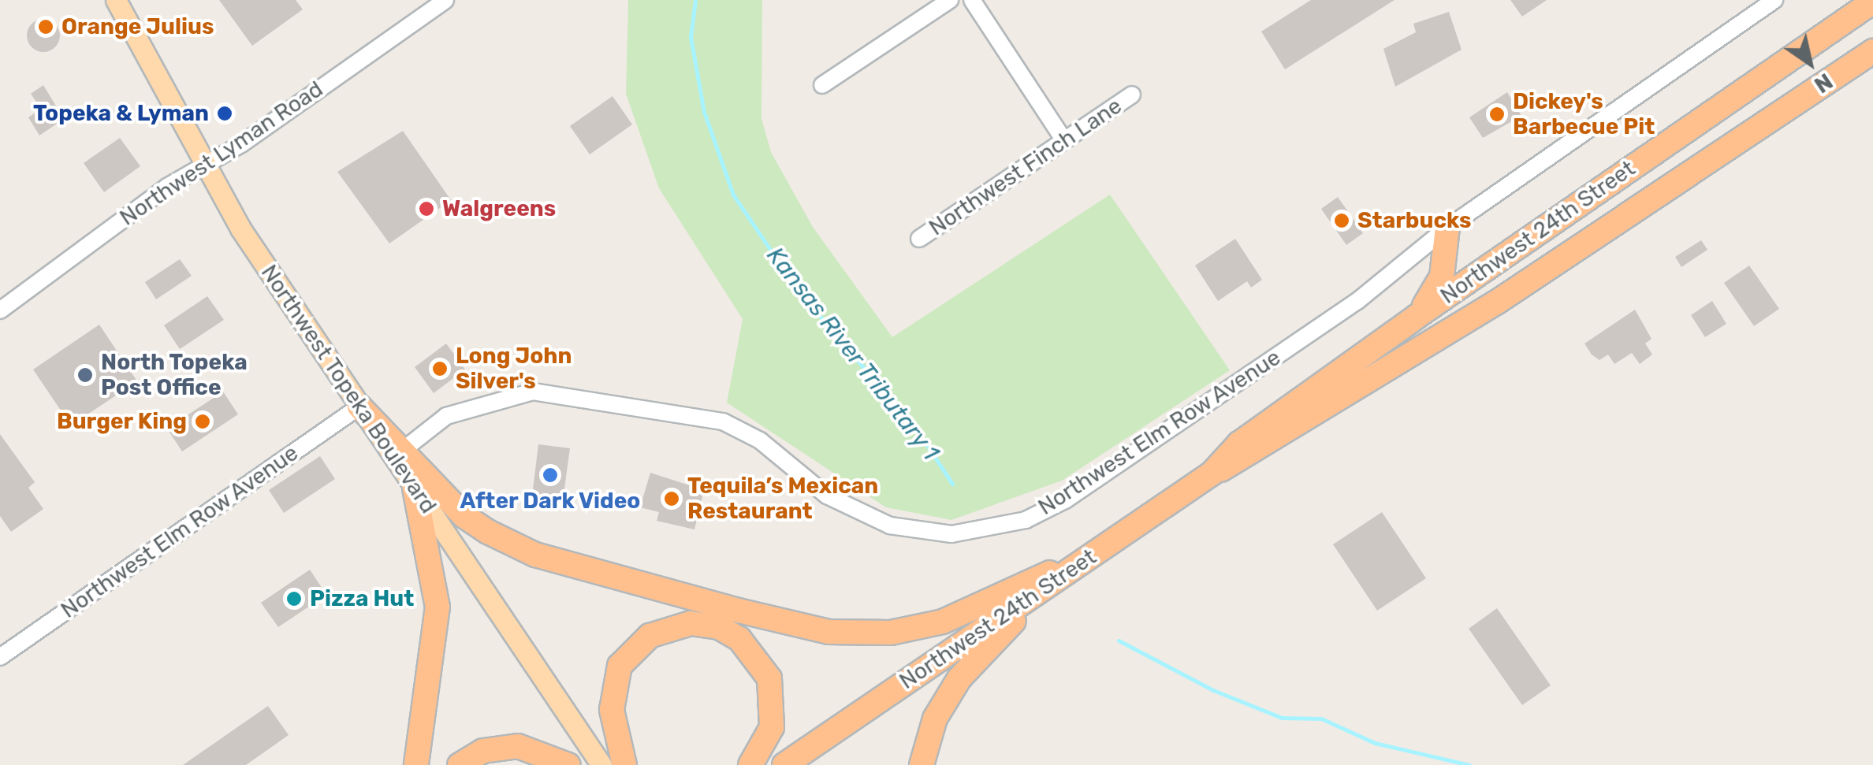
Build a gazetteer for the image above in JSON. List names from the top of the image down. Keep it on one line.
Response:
{"streets":{"highway":["Northwest 24th Street"],"main road":["Northwest Topeka Boulevard"],"street":["Northwest Lyman Road","Northwest Finch Lane","Northwest Elm Row Avenue"]},"crossings":[["Northwest Lyman Road","Northwest Topeka Boulevard"],["Northwest Topeka Boulevard","Northwest Elm Row Avenue"]],"water":["Kansas River Tributary 1"],"places":["Orange Julius","Topeka & Lyman","Dickey's Barbecue Pit","Walgreens","Starbucks","Long John Silver's","North Topeka Post Office","Burger King","After Dark Video","Tequila’s Mexican Restaurant","Pizza Hut"],"north":"bottom right"}
